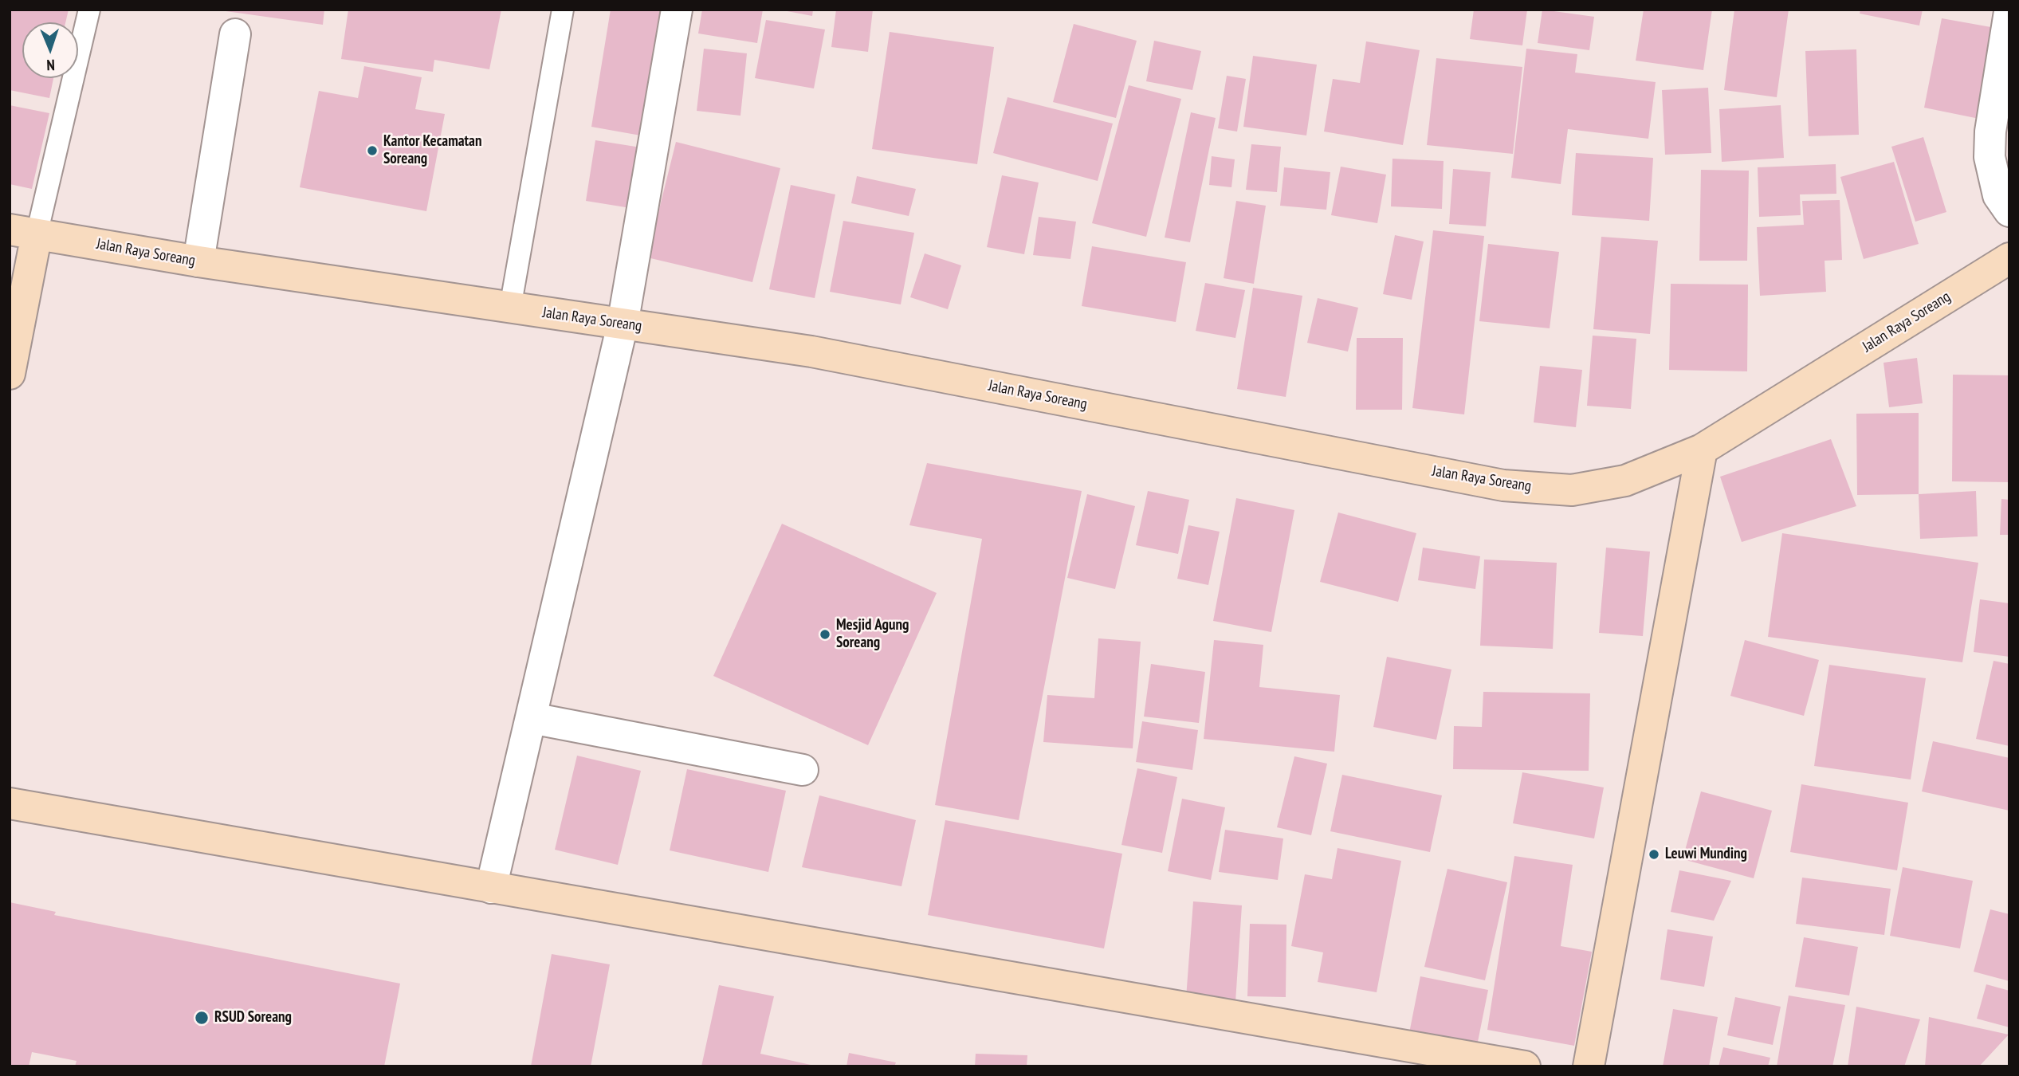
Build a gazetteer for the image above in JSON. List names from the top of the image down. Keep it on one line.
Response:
{"streets":{"main road":["Jalan Raya Soreang"]},"places":["Kantor Kecamatan Soreang","Mesjid Agung Soreang","Leuwi Munding","RSUD Soreang"],"north":"bottom"}
